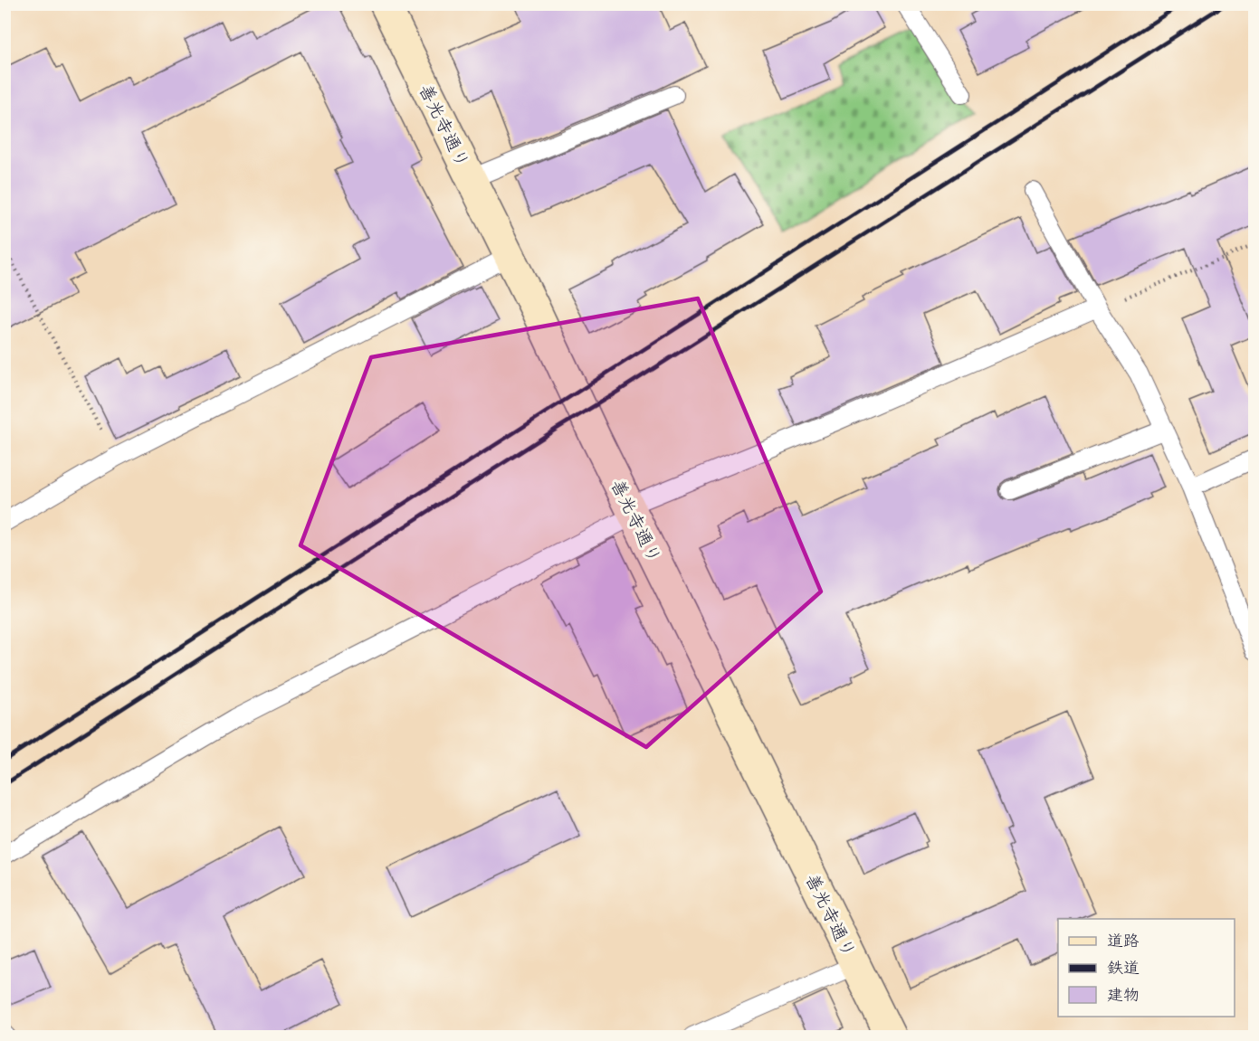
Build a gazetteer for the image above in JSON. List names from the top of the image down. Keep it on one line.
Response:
{"streets":{"main road":["善光寺通り"]},"legend":["道路","鉄道","建物"]}
